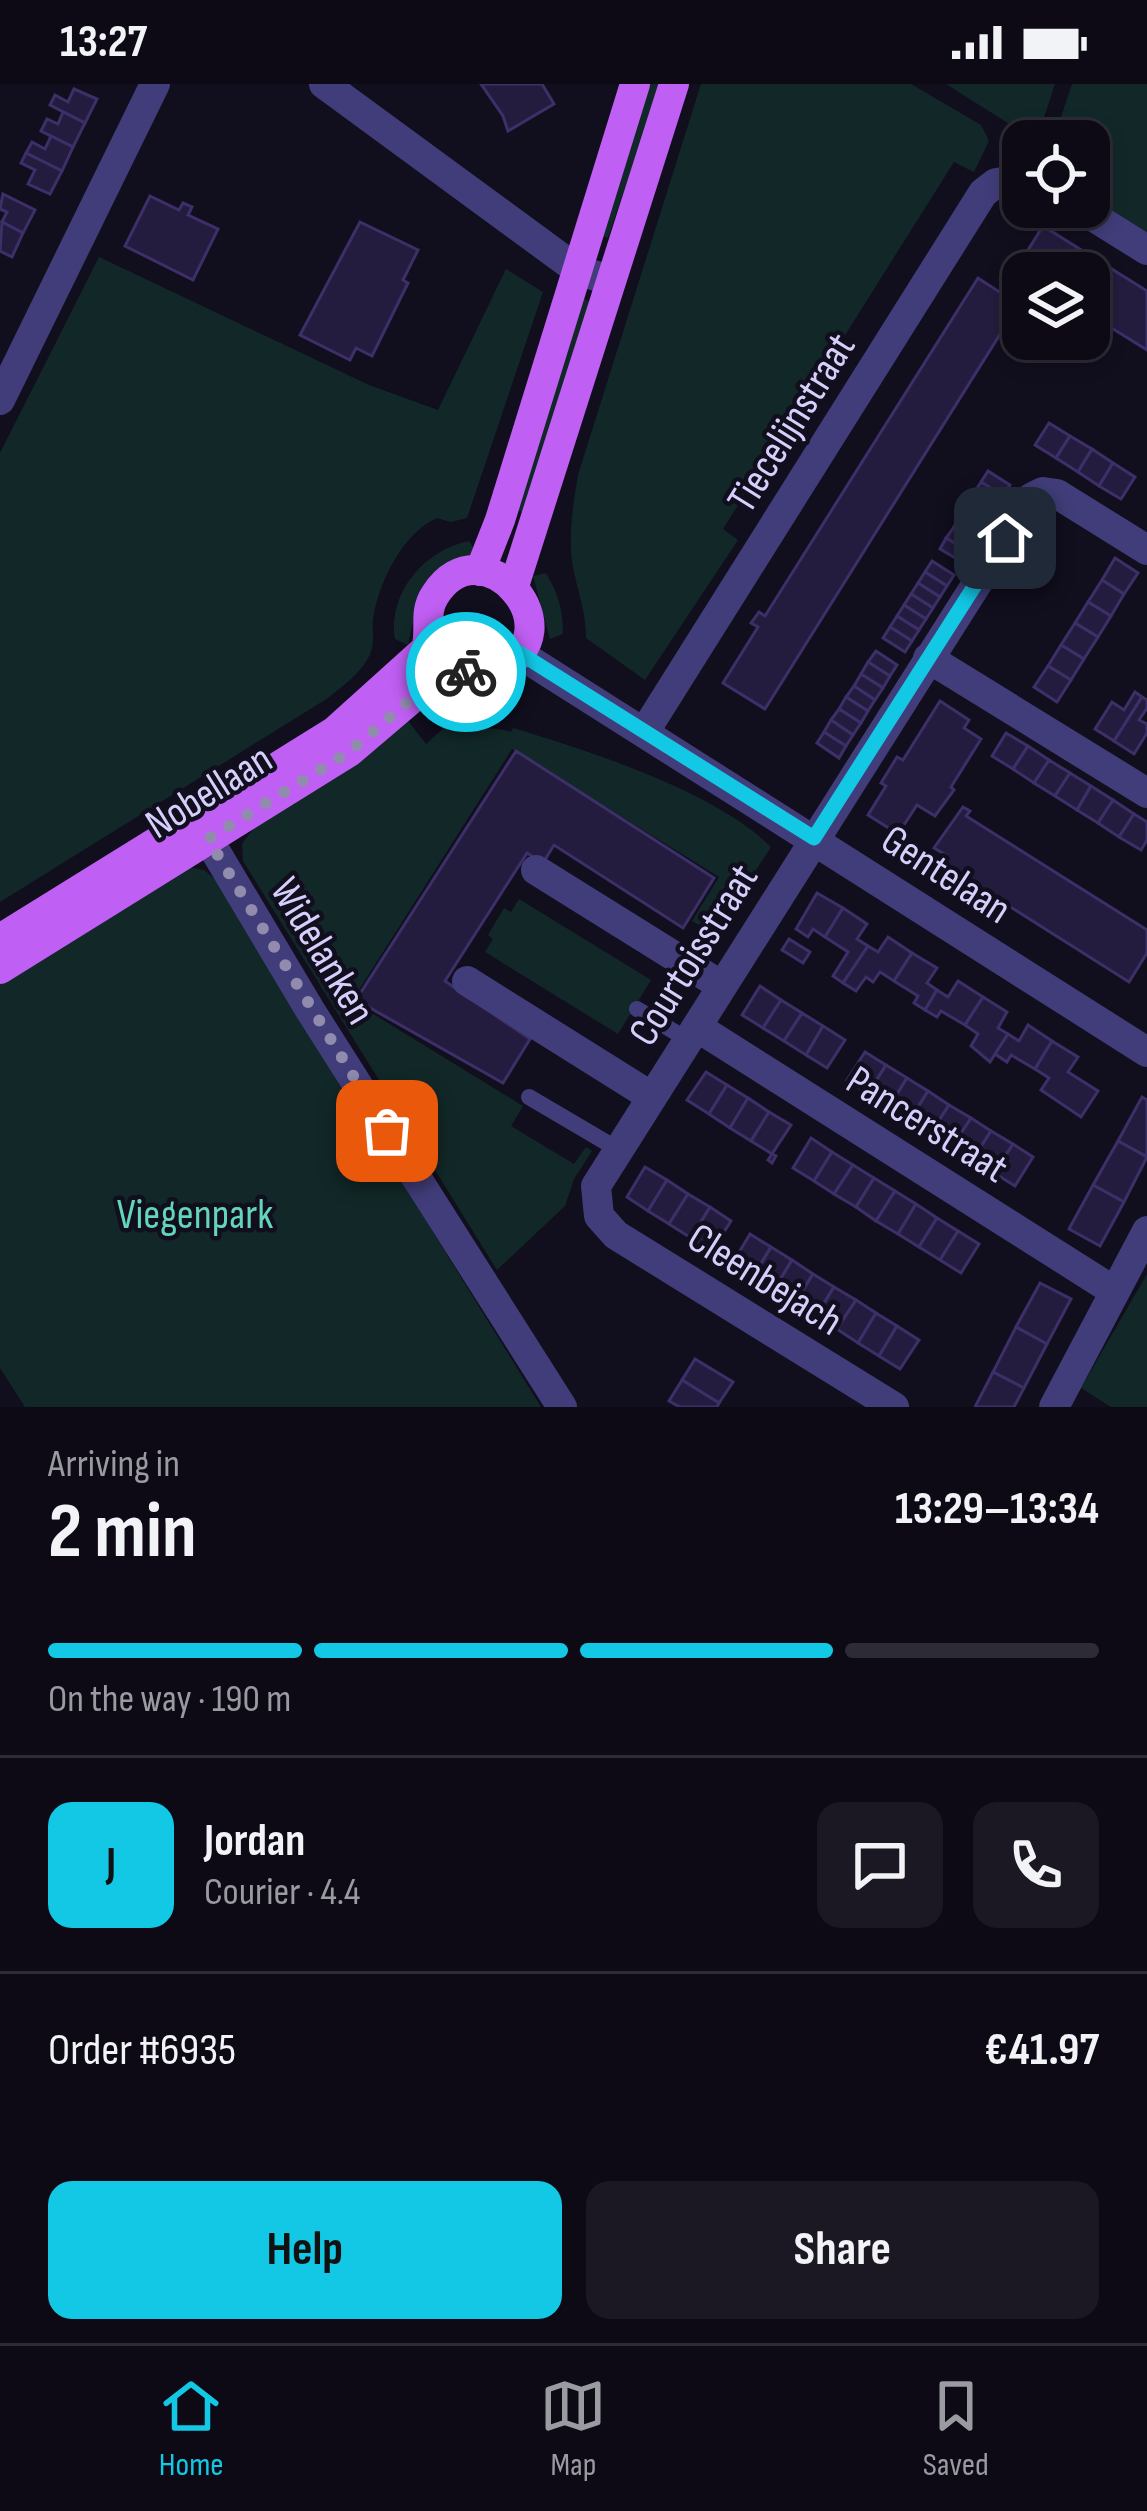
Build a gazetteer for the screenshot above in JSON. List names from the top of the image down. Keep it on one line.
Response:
{"streets":{"main road":["Nobellaan"],"street":["Tiecelijnstraat","Gentelaan","Widelanken","Courtoisstraat","Pancerstraat","Cleenbejach"]},"crossings":[["Tiecelijnstraat","Gentelaan"],["Nobellaan","Gentelaan"],["Nobellaan","Widelanken"],["Gentelaan","Courtoisstraat"],["Courtoisstraat","Pancerstraat"],["Courtoisstraat","Cleenbejach"]],"parks":["Viegenpark"],"page":{"status":"13:27","heading":["2 min","Arriving in","13:29–13:34"],"panel":["Jordan","Courier · 4.4","Order #6935","€41.97"],"bar":"On the way · 190 m","round":"J","buttons":["Help","Share"],"tabs":["Home","Map","Saved"]}}
